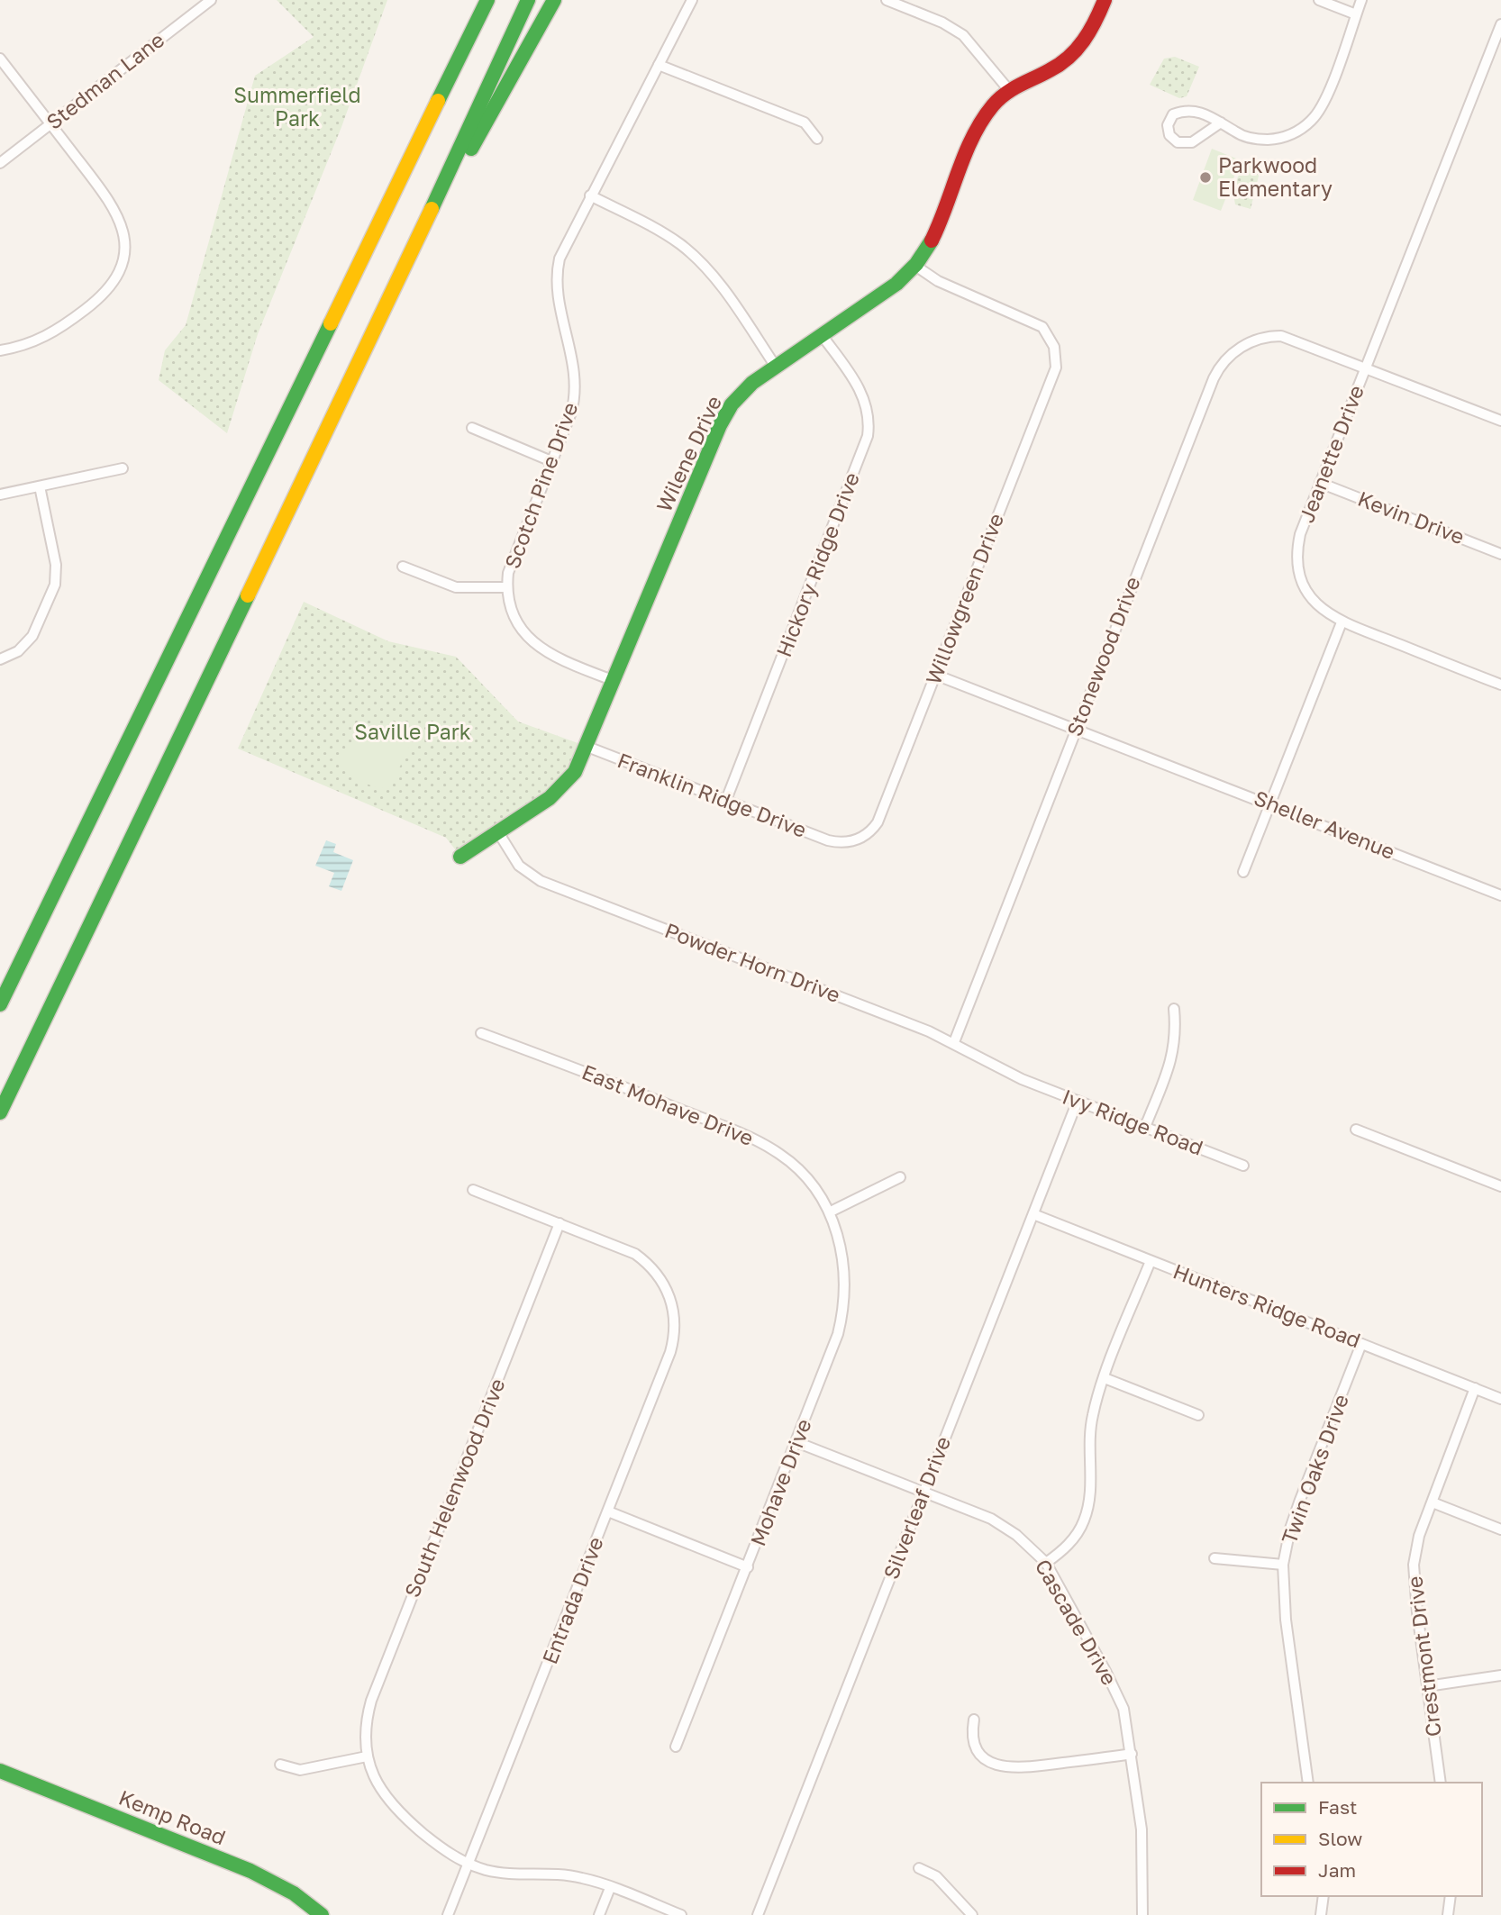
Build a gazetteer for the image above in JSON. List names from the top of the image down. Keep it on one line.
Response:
{"streets":{"main road":["Wilene Drive","Kemp Road"],"street":["Stedman Lane","Jeanette Drive","Scotch Pine Drive","Kevin Drive","Hickory Ridge Drive","Willowgreen Drive","Stonewood Drive","Franklin Ridge Drive","Sheller Avenue","Powder Horn Drive","East Mohave Drive","Ivy Ridge Road","Hunters Ridge Road","Twin Oaks Drive","Mohave Drive","South Helenwood Drive","Silverleaf Drive","Entrada Drive","Cascade Drive","Crestmont Drive"]},"crossings":[["Wilene Drive","Scotch Pine Drive"],["Wilene Drive","Hickory Ridge Drive"],["Wilene Drive","Willowgreen Drive"],["Wilene Drive","Franklin Ridge Drive"],["Wilene Drive","Powder Horn Drive"],["Jeanette Drive","Kevin Drive"],["Jeanette Drive","Stonewood Drive"],["Hickory Ridge Drive","Franklin Ridge Drive"],["Willowgreen Drive","Franklin Ridge Drive"],["Willowgreen Drive","Sheller Avenue"],["Stonewood Drive","Sheller Avenue"],["Stonewood Drive","Powder Horn Drive"],["Powder Horn Drive","Ivy Ridge Road"],["East Mohave Drive","Mohave Drive"],["Ivy Ridge Road","Silverleaf Drive"],["Hunters Ridge Road","Twin Oaks Drive"],["Hunters Ridge Road","Silverleaf Drive"],["Hunters Ridge Road","Crestmont Drive"],["Mohave Drive","Cascade Drive"],["South Helenwood Drive","Entrada Drive"],["Silverleaf Drive","Cascade Drive"]],"parks":["Summerfield Park","Saville Park"],"places":["Parkwood Elementary"],"legend":["Fast","Slow","Jam"]}
